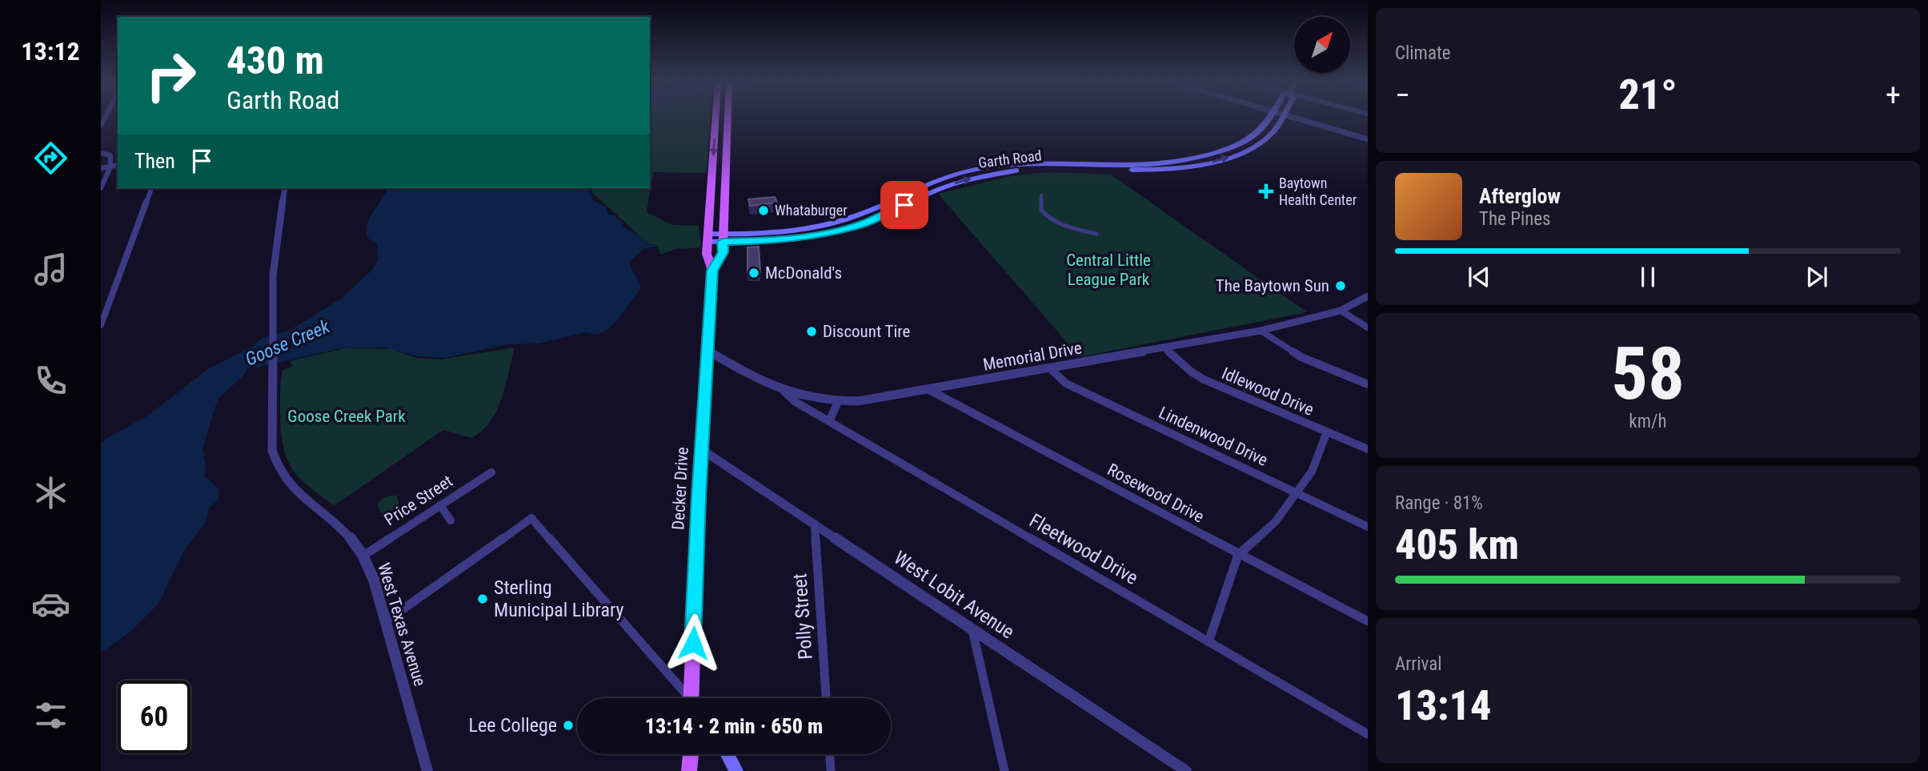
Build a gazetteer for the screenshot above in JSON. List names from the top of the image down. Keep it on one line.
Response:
{"streets":{"main road":["Garth Road","Decker Drive"],"street":["Memorial Drive","Idlewood Drive","Lindenwood Drive","Rosewood Drive","Price Street","Fleetwood Drive","West Lobit Avenue","Polly Street","West Texas Avenue"]},"crossings":[["Garth Road","Decker Drive"],["Memorial Drive","Idlewood Drive"],["Memorial Drive","Lindenwood Drive"],["Memorial Drive","Decker Drive"],["Memorial Drive","Rosewood Drive"],["Memorial Drive","Fleetwood Drive"],["Decker Drive","West Lobit Avenue"],["Price Street","West Texas Avenue"],["West Lobit Avenue","Polly Street"]],"water":["Goose Creek"],"parks":["Central Little League Park","Goose Creek Park"],"places":{"health":["Baytown Health Center"],"other":["Whataburger","McDonald's","The Baytown Sun","Discount Tire","Sterling Municipal Library","Lee College"]},"north":"top right","page":{"tabs":"13:12","tile":["Climate",["58","km/h"],["Range · 81%","405 km"],["Arrival","13:14"]],"turn":["430 m","Garth Road"],"heat":["−","21°","+"],"then":"Then","song":["Afterglow","The Pines"],"limit":"60","trip":"13:14 · 2 min · 650 m"}}
